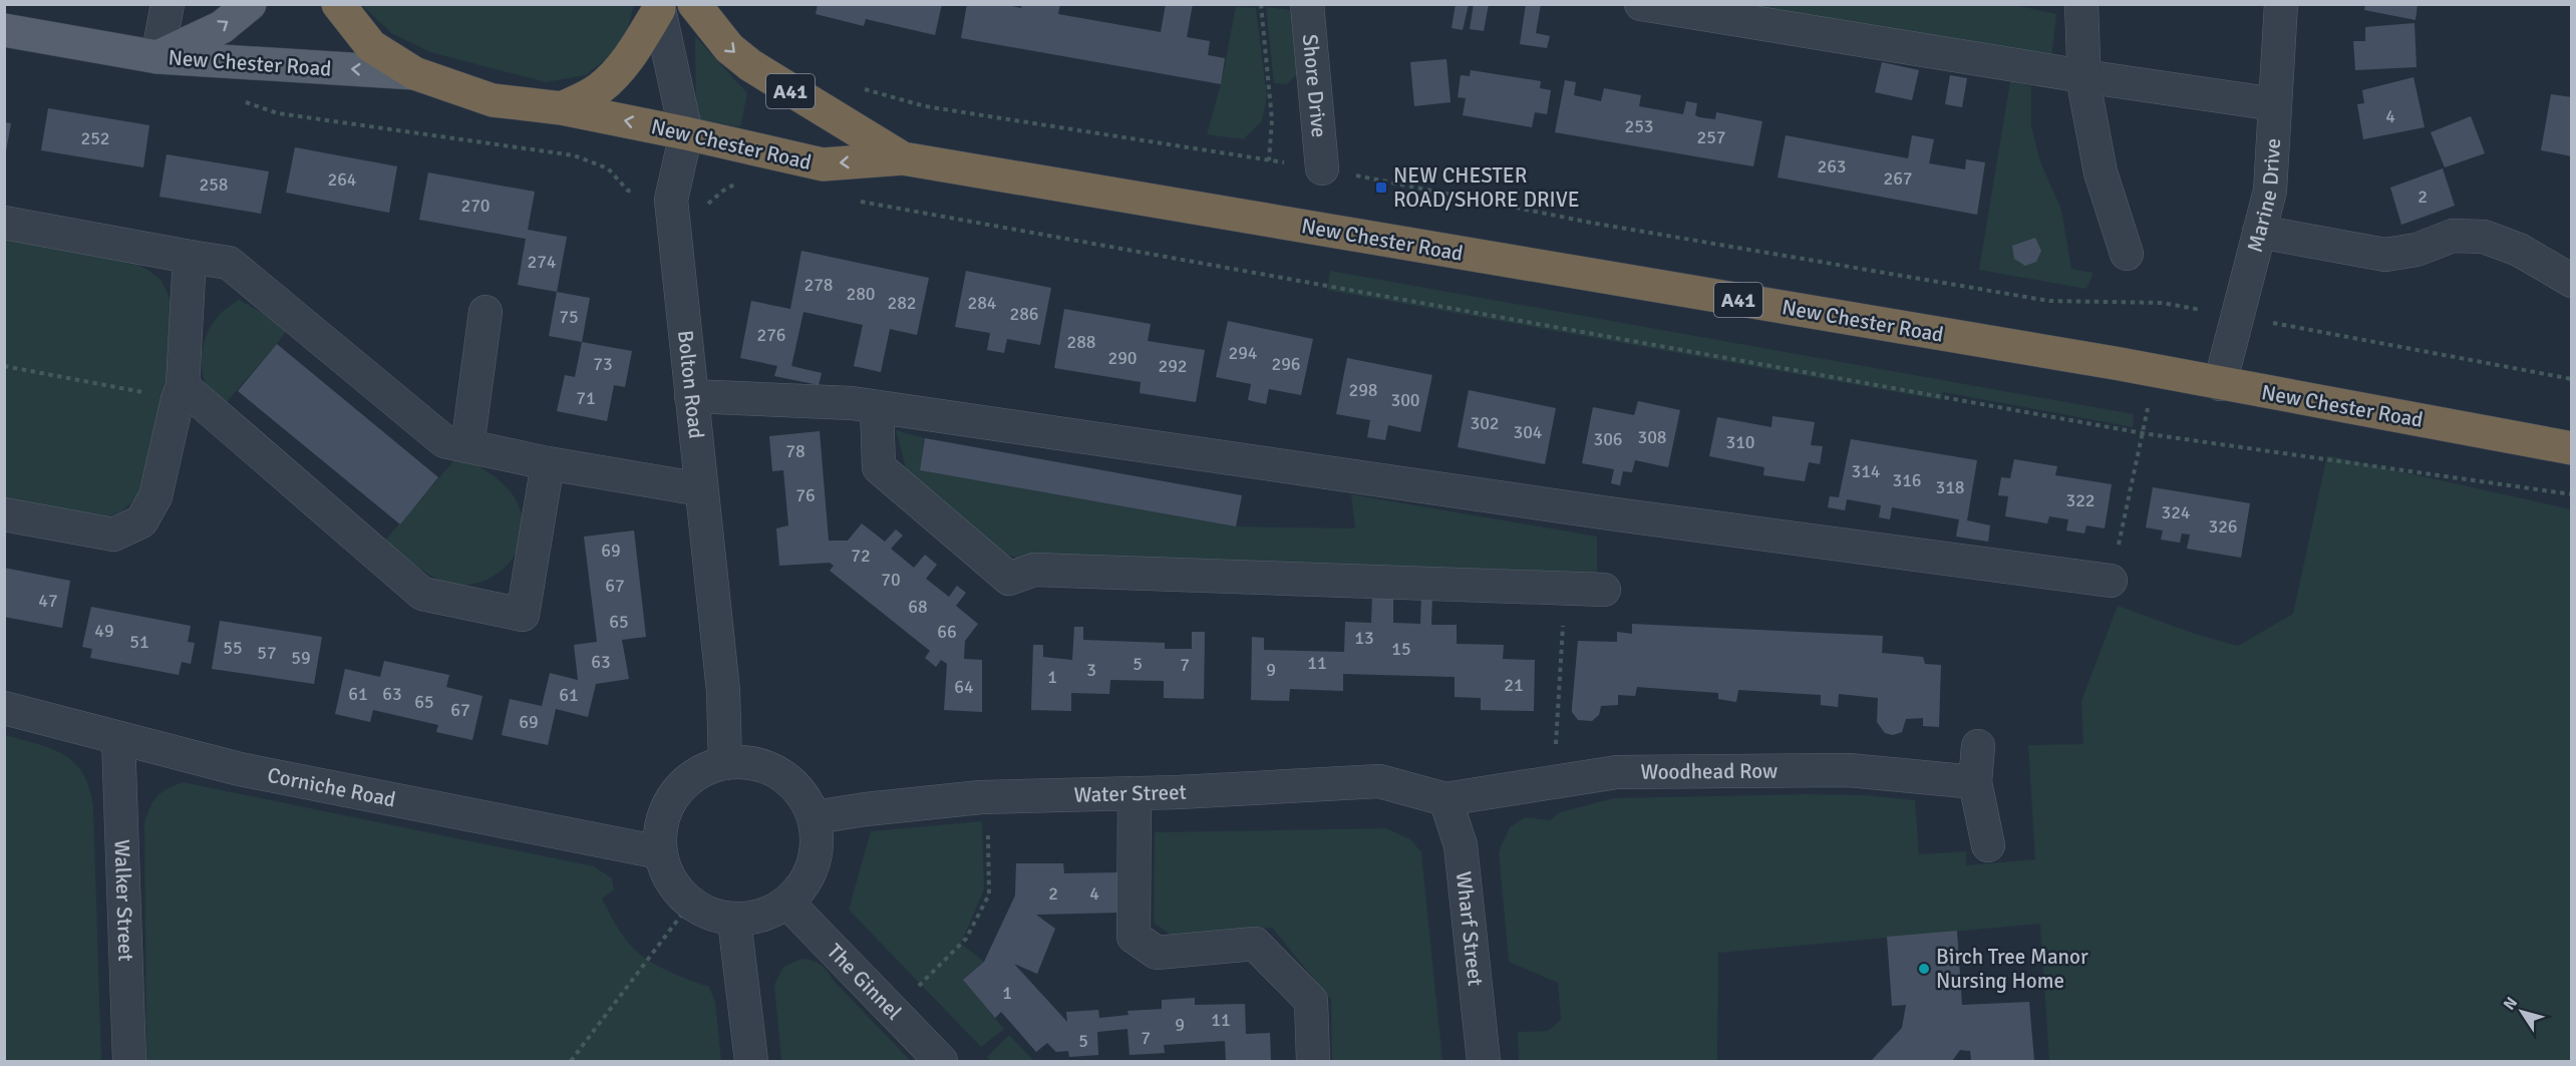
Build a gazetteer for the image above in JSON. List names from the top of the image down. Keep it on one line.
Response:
{"streets":{"highway":["New Chester Road","A41"],"street":["Shore Drive","Marine Drive","Bolton Road","Woodhead Row","Corniche Road","Water Street","Walker Street","Wharf Street","The Ginnel"]},"crossings":[["New Chester Road","A41"],["New Chester Road","Marine Drive"],["New Chester Road","Bolton Road"],["Bolton Road","Corniche Road"],["Bolton Road","Water Street"],["Bolton Road","The Ginnel"],["Woodhead Row","Water Street"],["Woodhead Row","Wharf Street"],["Corniche Road","Water Street"],["Corniche Road","Walker Street"],["Corniche Road","The Ginnel"],["Water Street","Wharf Street"],["Water Street","The Ginnel"]],"places":{"transit":["NEW CHESTER ROAD/SHORE DRIVE"],"other":["Birch Tree Manor Nursing Home"]},"house_numbers":["4","253","257","252","263","267","264","258","2","270","274","278","280","282","284","286","75","276","288","294","290","73","296","292","298","71","300","302","304","308","306","310","78","314","316","318","76","322","324","326","69","72","70","67","47","68","65","49","66","13","51","55","15","57","59","63","11","5","7","3","9","1","21","64","61","63","61","65","67","69","2","4","1","11","9","7","5"],"north":"top left"}
